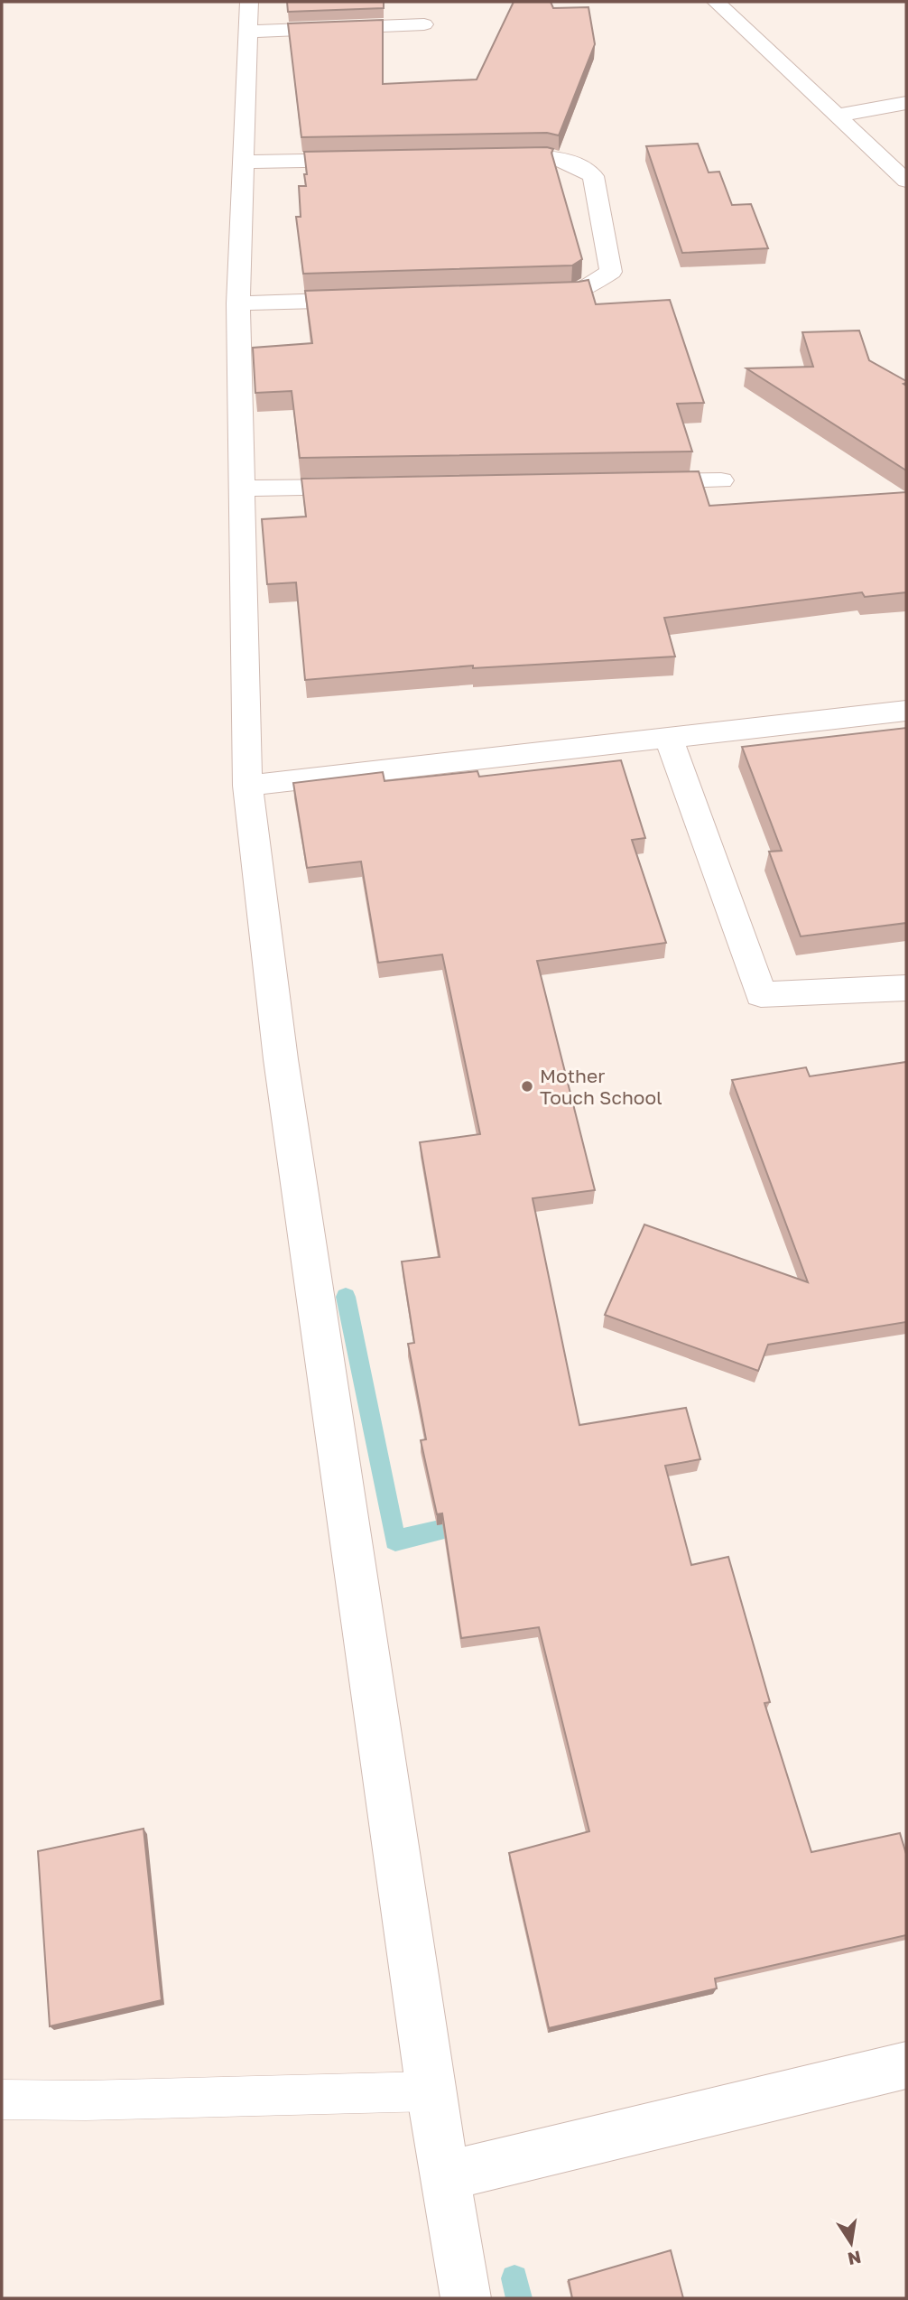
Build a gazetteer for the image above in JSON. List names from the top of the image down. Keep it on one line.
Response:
{"places":["Mother Touch School"],"north":"bottom"}
